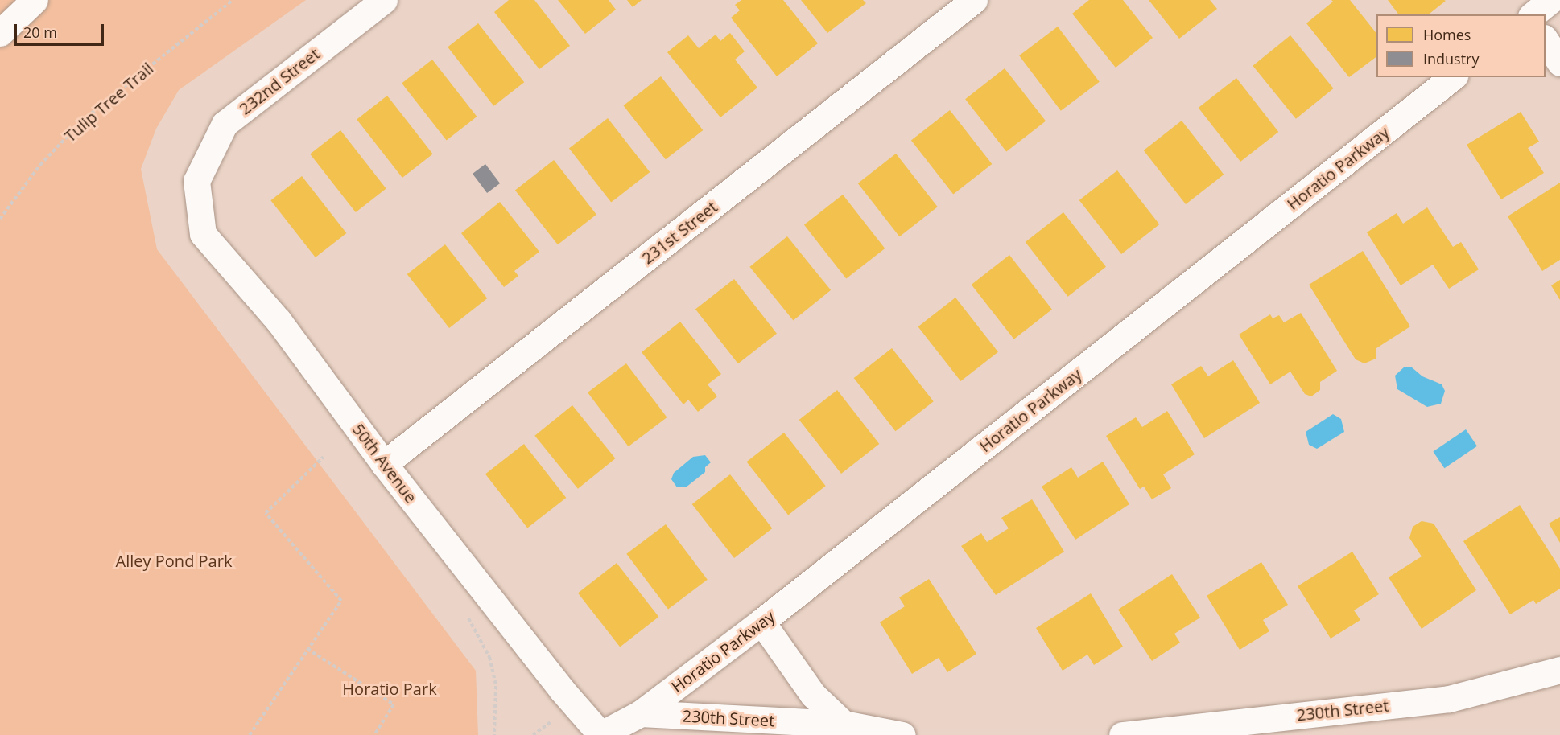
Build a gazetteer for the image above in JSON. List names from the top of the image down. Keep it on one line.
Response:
{"streets":{"main road":["232nd Street","Horatio Parkway","231st Street","50th Avenue","230th Street"],"path":["Tulip Tree Trail"]},"crossings":[["232nd Street","50th Avenue"],["Horatio Parkway","50th Avenue"],["Horatio Parkway","230th Street"],["231st Street","50th Avenue"]],"parks":["Alley Pond Park","Horatio Park"],"legend":["Homes","Industry"],"scale_bar":"20 m"}
